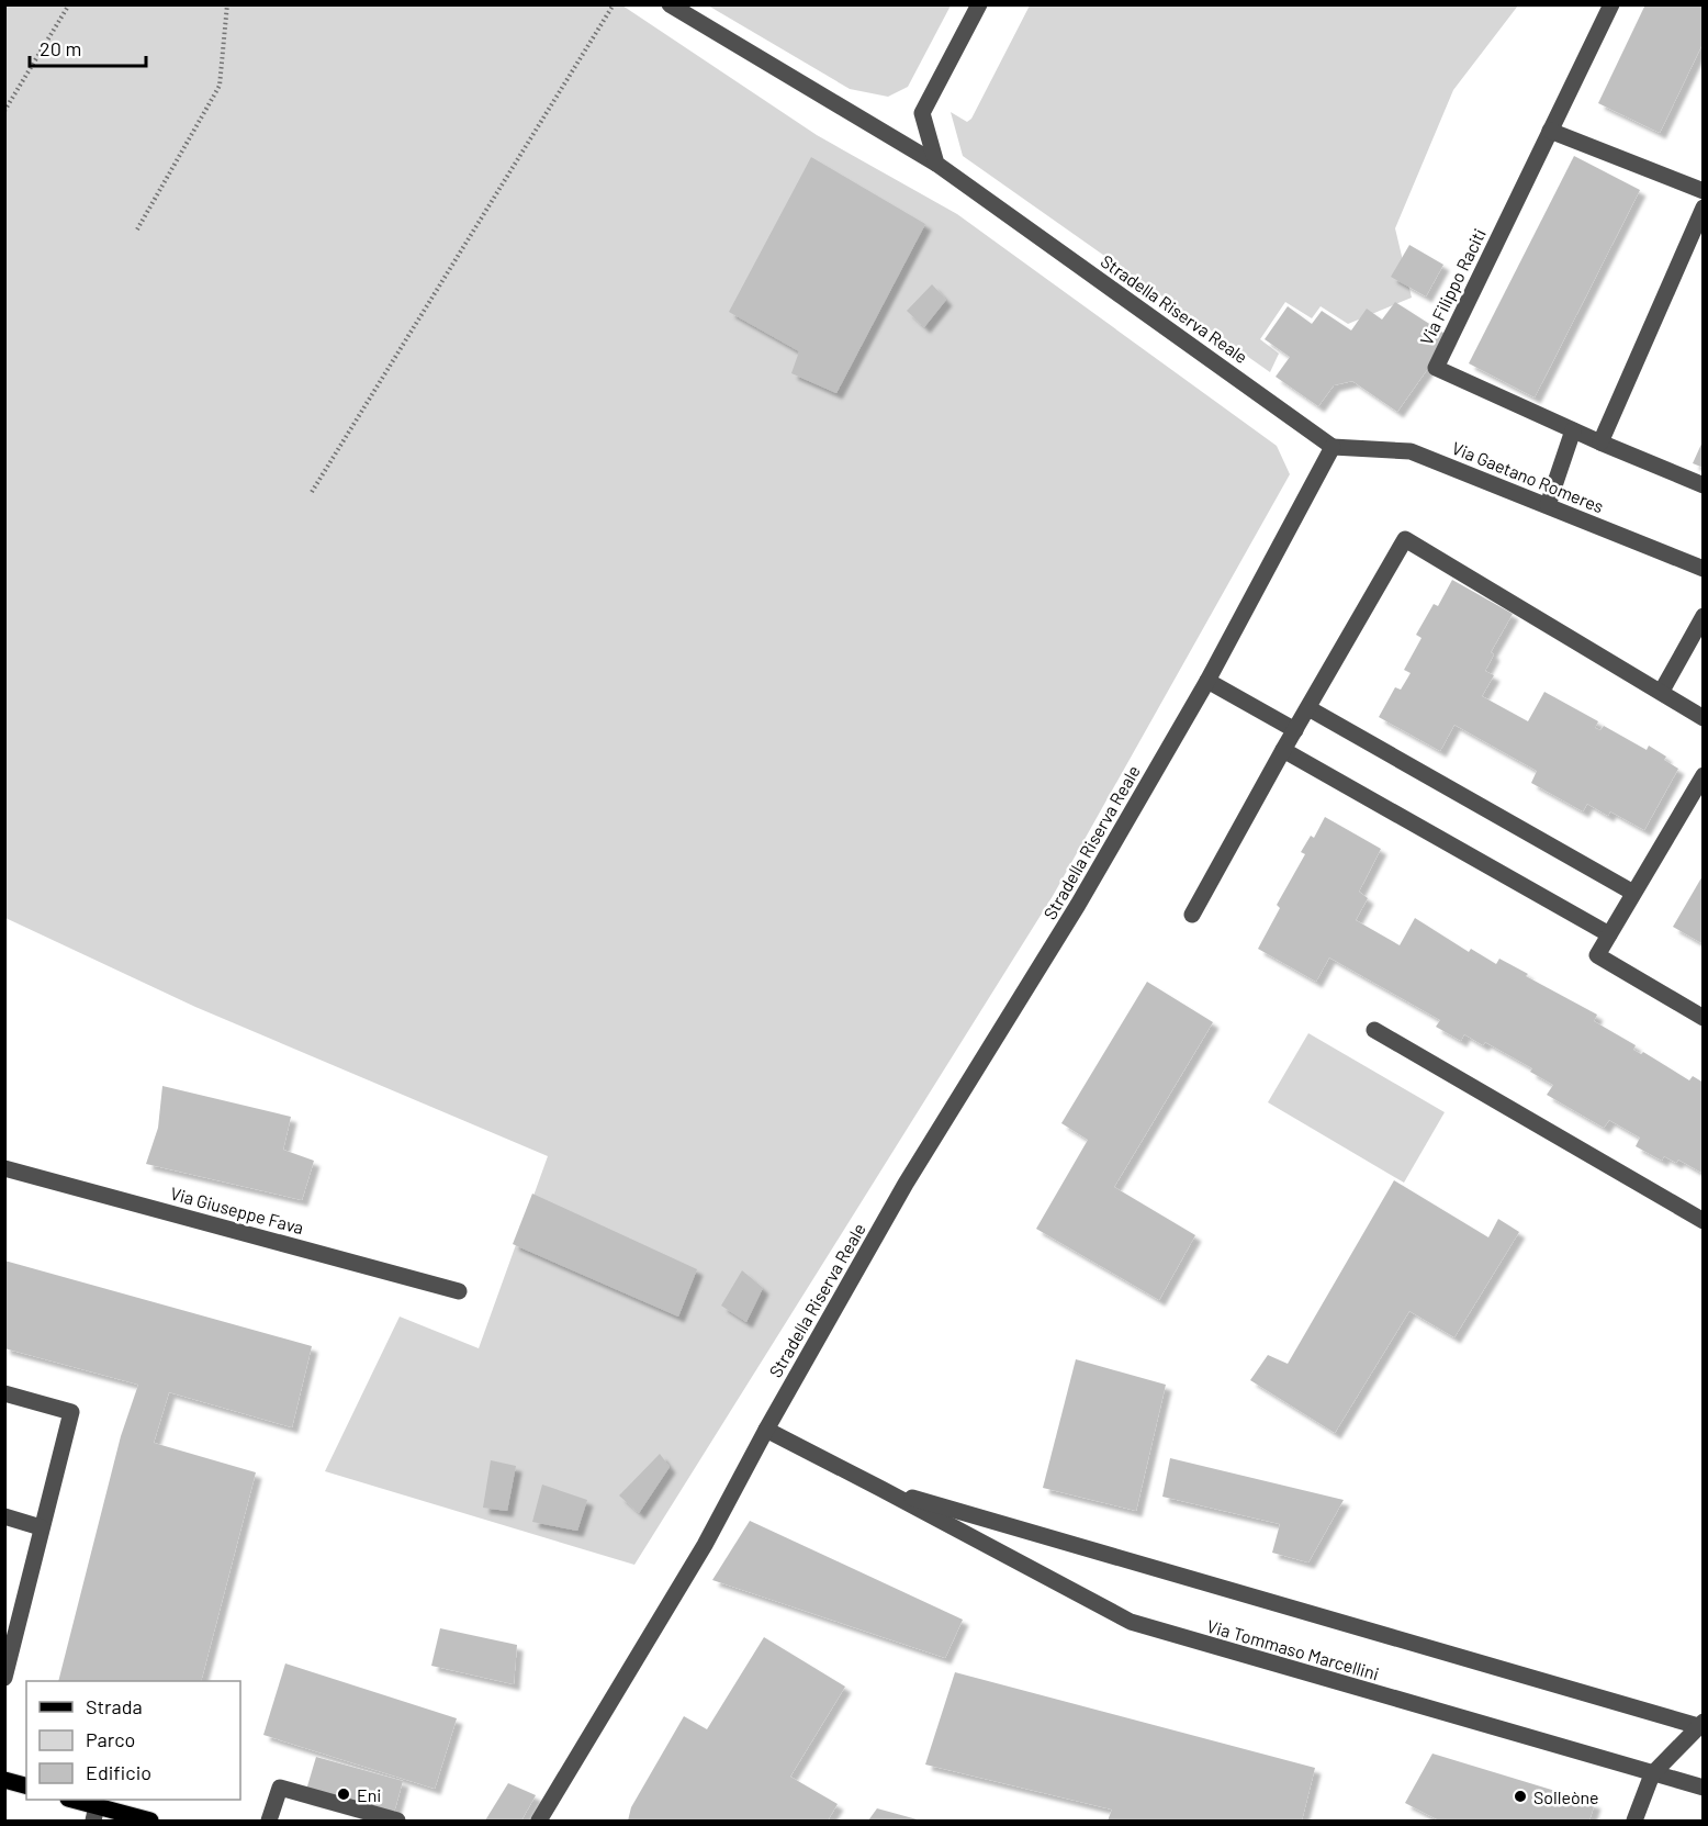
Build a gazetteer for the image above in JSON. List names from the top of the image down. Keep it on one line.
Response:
{"streets":{"street":["Via Filippo Raciti","Stradella Riserva Reale","Via Gaetano Romeres","Via Giuseppe Fava","Via Tommaso Marcellini"]},"crossings":[["Stradella Riserva Reale","Via Gaetano Romeres"],["Stradella Riserva Reale","Via Tommaso Marcellini"]],"places":["Eni","Solleòne"],"legend":["Strada","Parco","Edificio"],"scale_bar":"20 m"}
